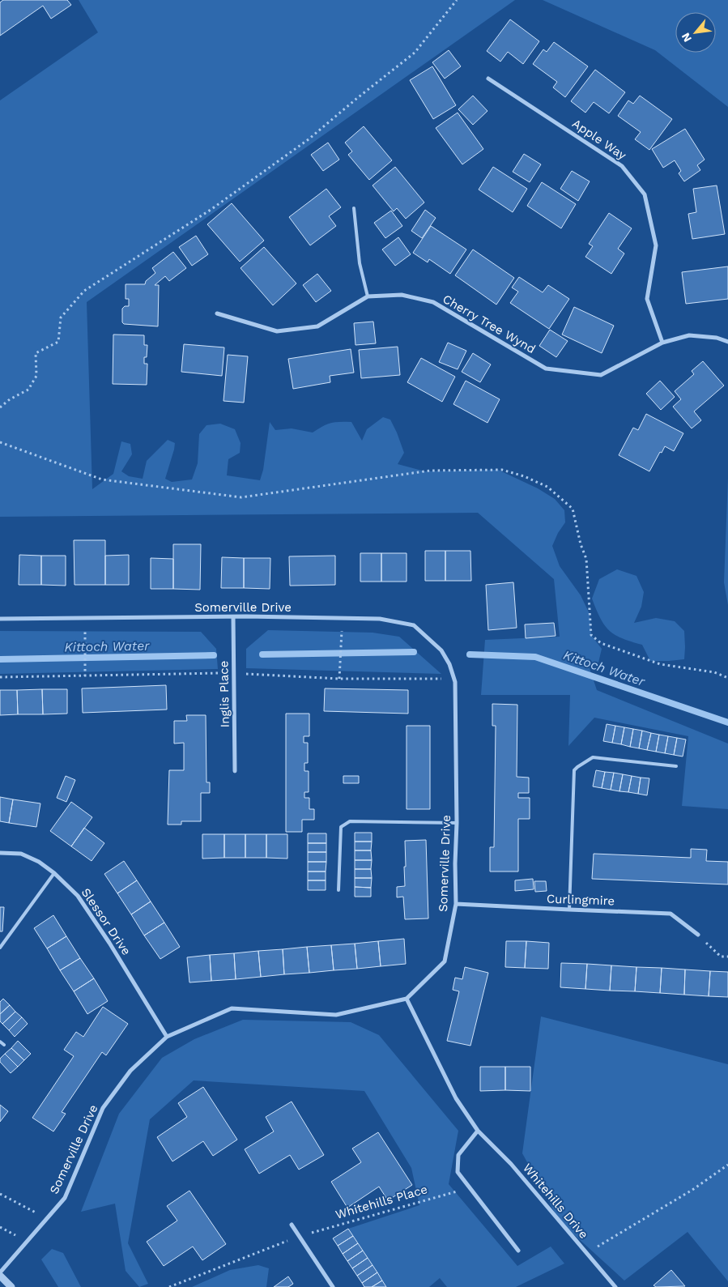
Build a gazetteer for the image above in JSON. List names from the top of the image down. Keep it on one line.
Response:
{"streets":{"street":["Apple Way","Cherry Tree Wynd","Somerville Drive","Inglis Place","Curlingmire","Slessor Drive","Whitehills Drive"],"path":["Whitehills Place"]},"crossings":[["Apple Way","Cherry Tree Wynd"],["Somerville Drive","Inglis Place"],["Somerville Drive","Curlingmire"],["Somerville Drive","Slessor Drive"],["Somerville Drive","Whitehills Drive"]],"water":["Kittoch Water"],"north":"bottom left"}
